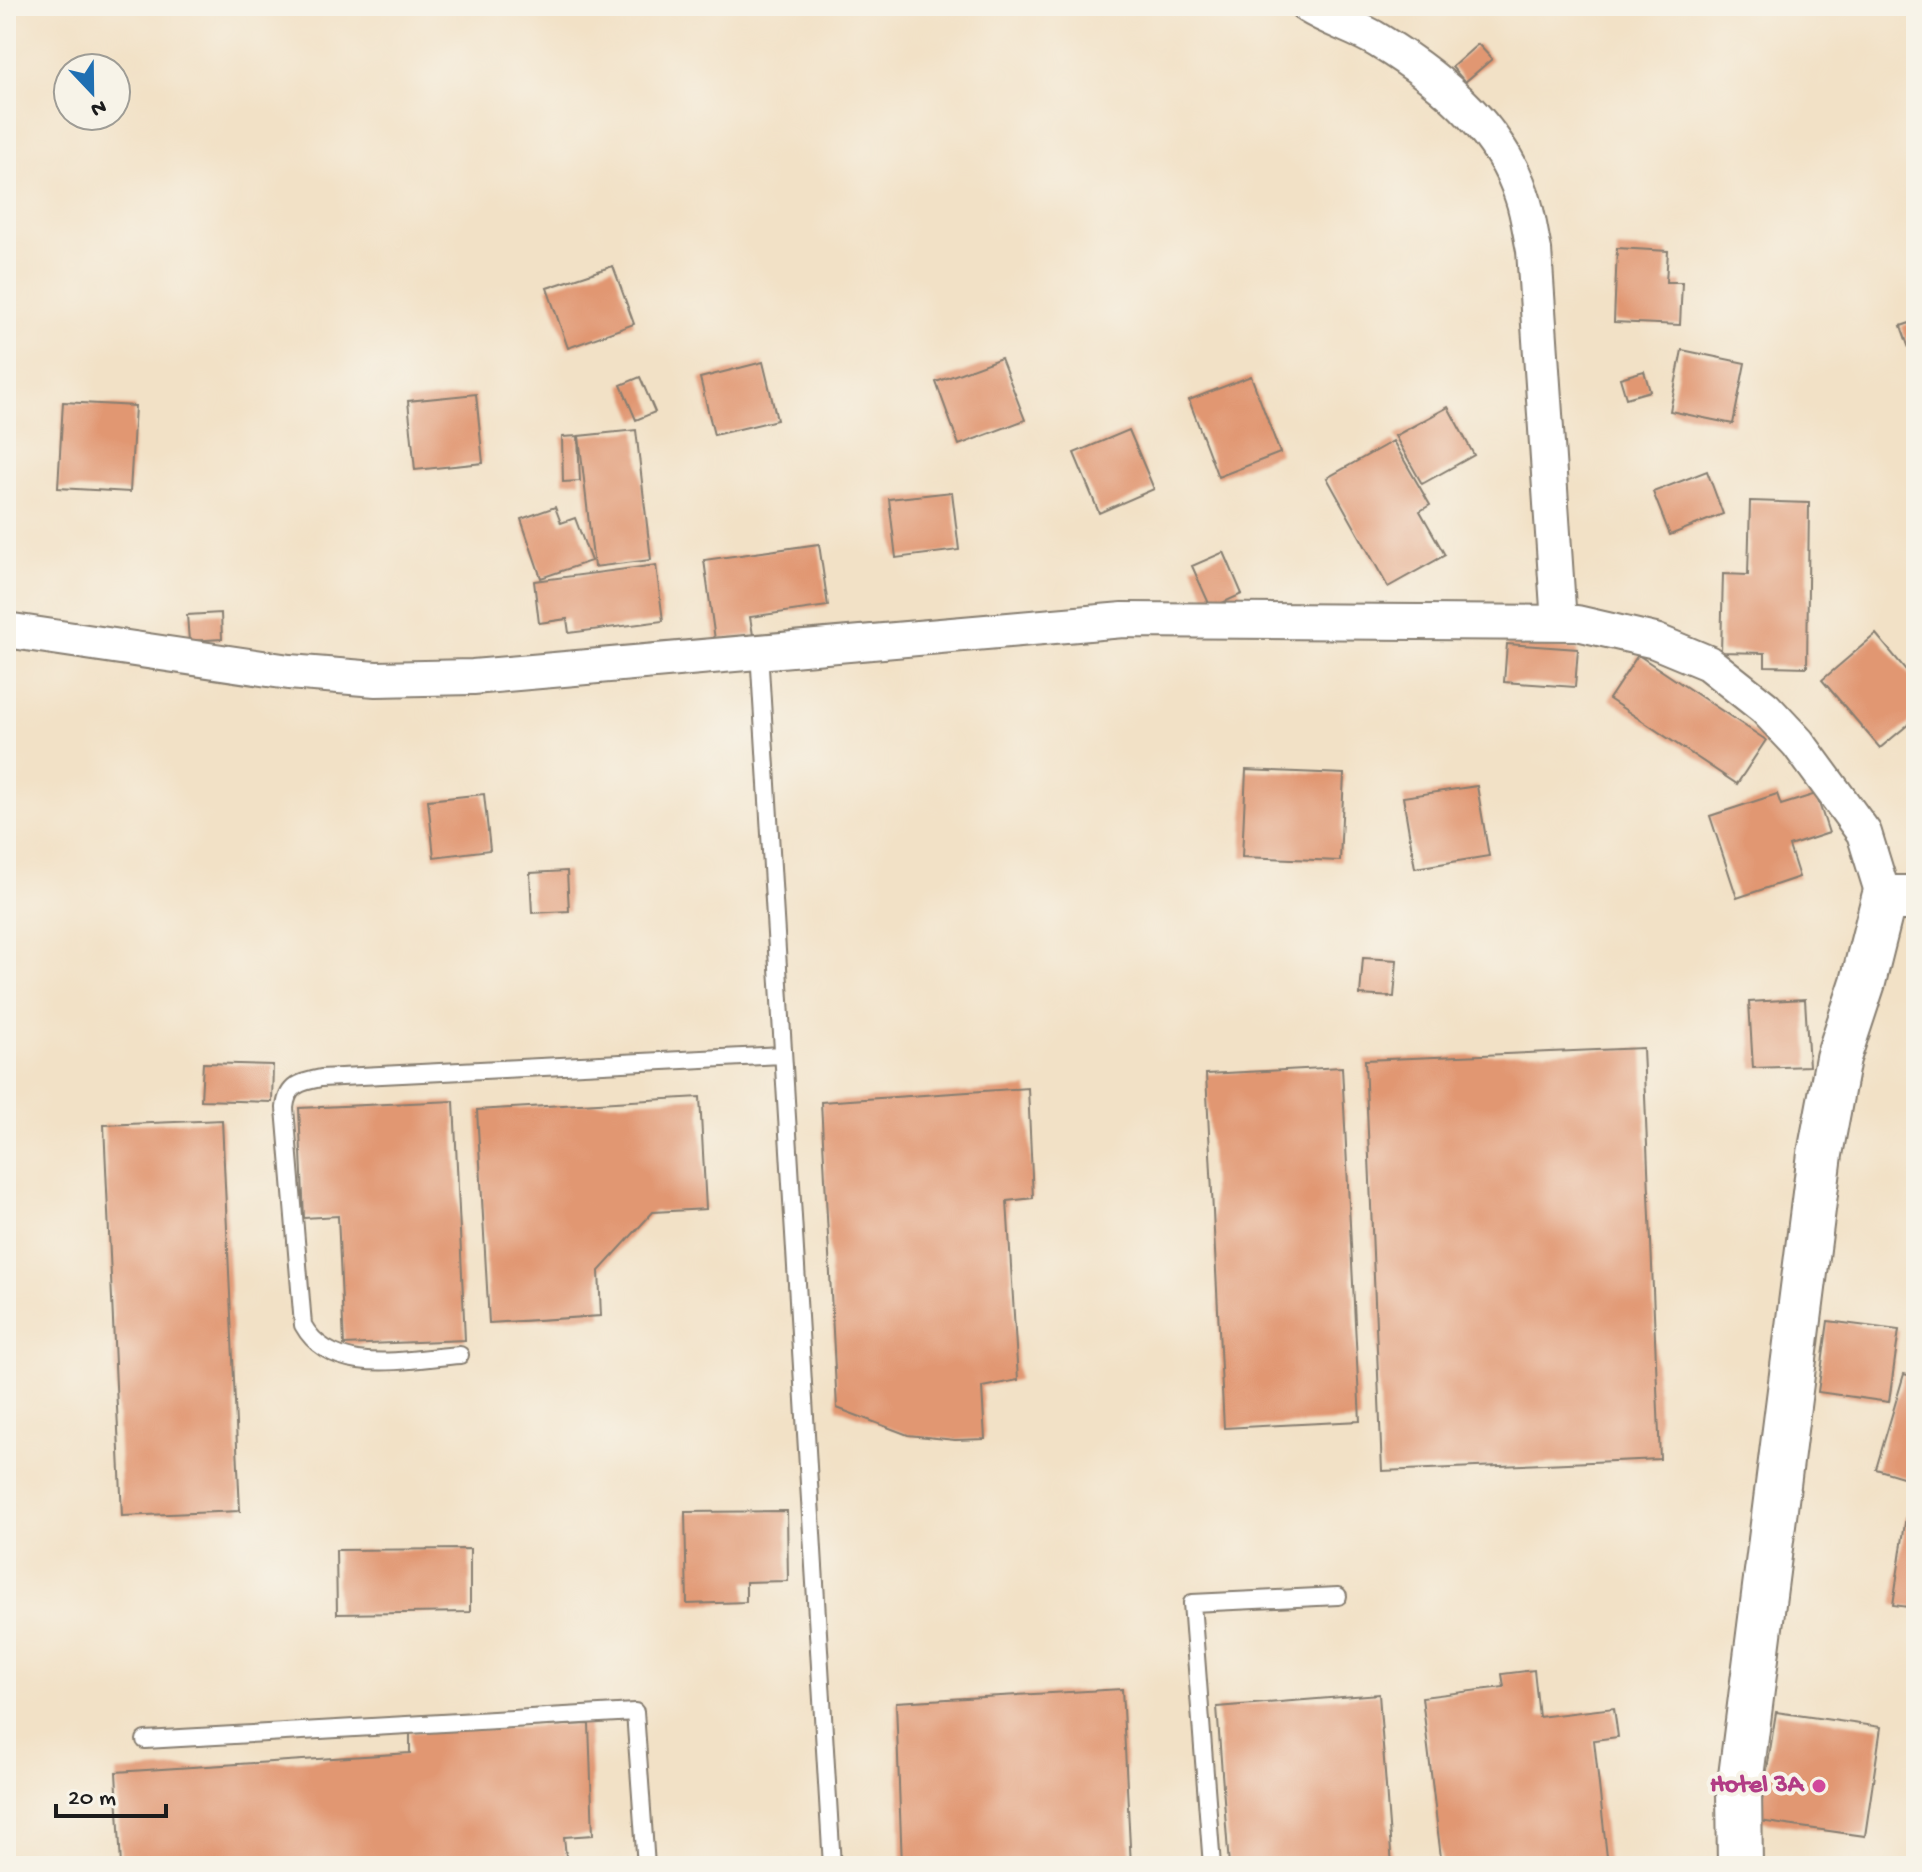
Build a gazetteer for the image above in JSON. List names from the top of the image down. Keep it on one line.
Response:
{"places":["Hotel 3A"],"scale_bar":"20 m","north":"bottom"}
